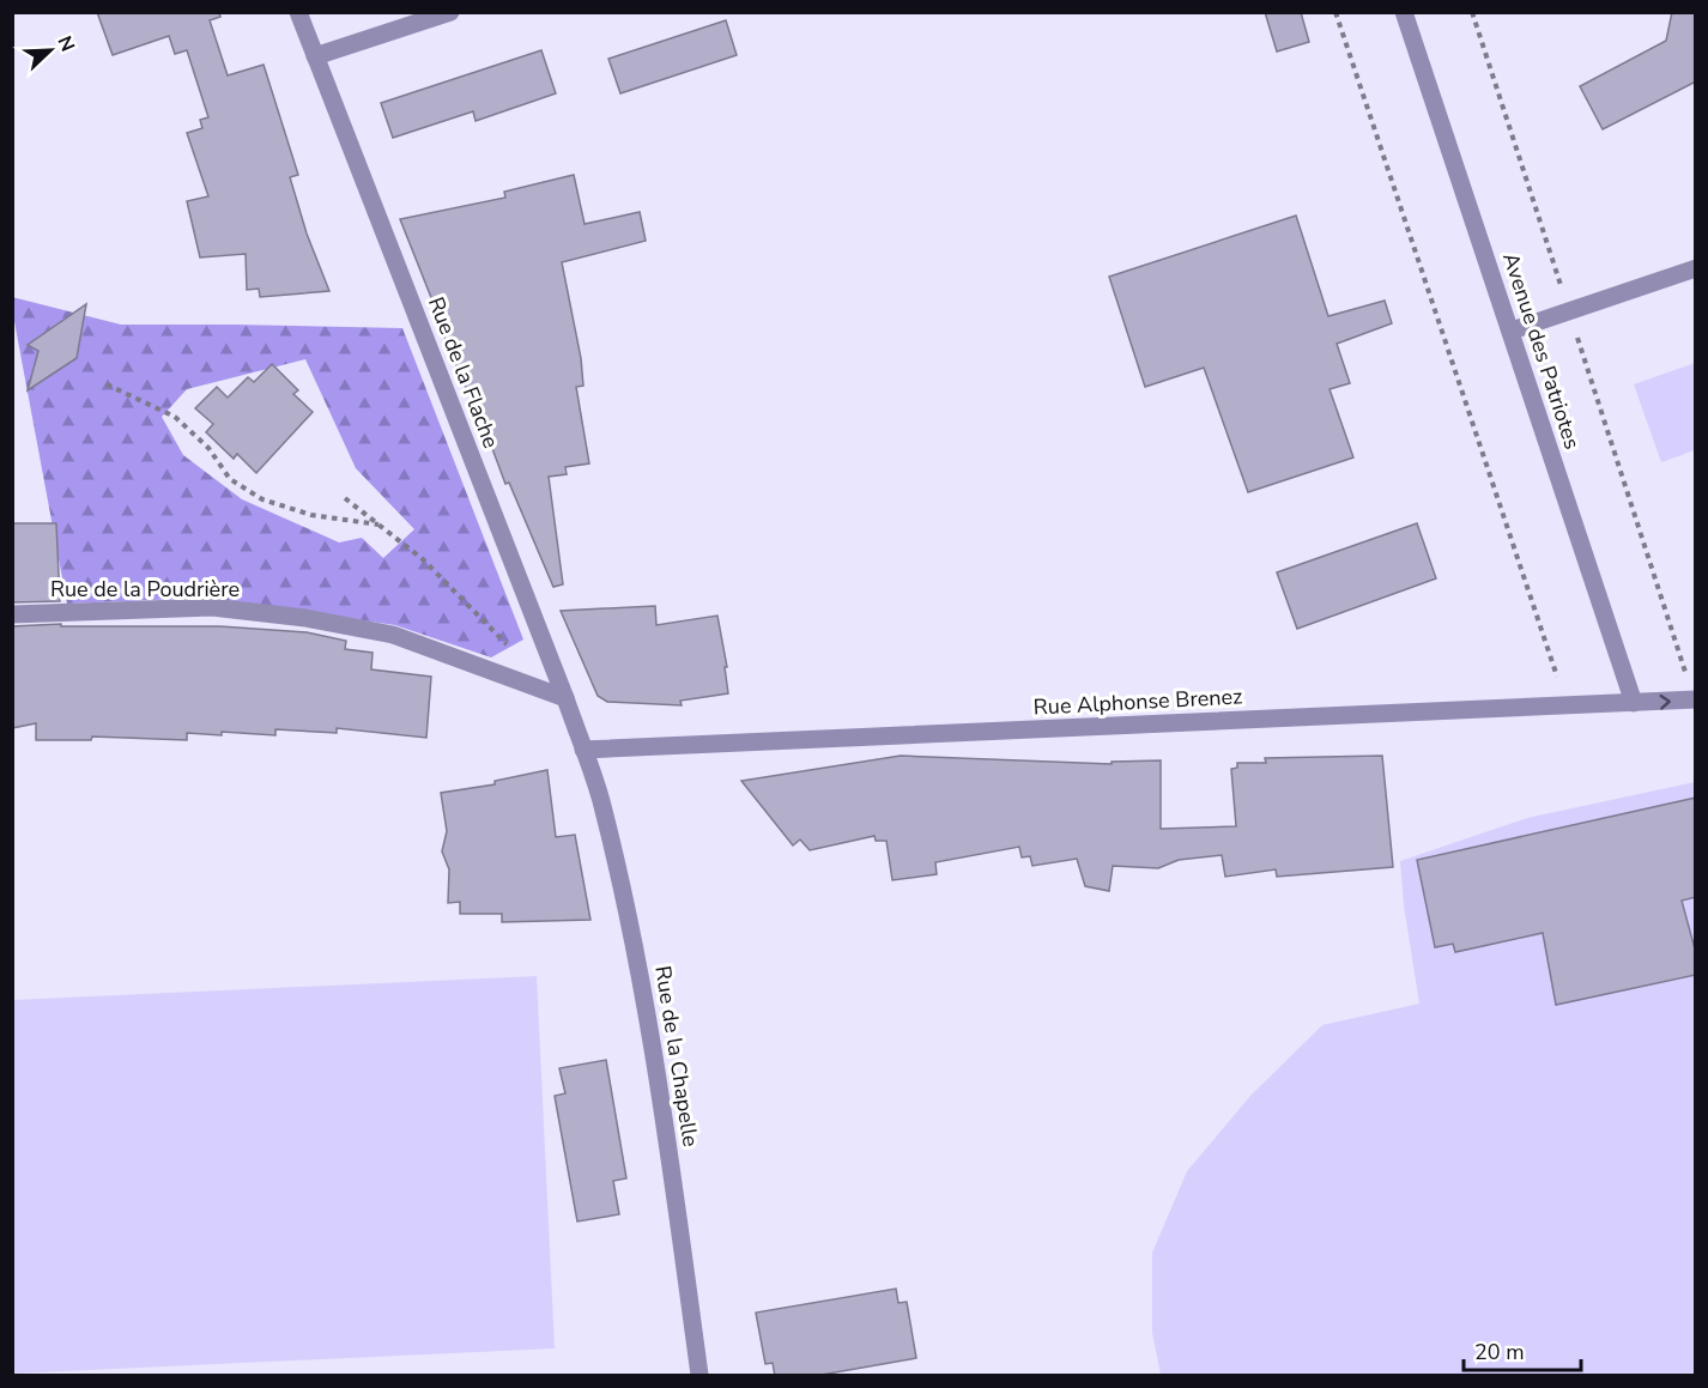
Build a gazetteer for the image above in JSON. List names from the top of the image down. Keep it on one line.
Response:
{"streets":{"street":["Avenue des Patriotes","Rue de la Flache","Rue de la Poudrière","Rue Alphonse Brenez","Rue de la Chapelle"]},"crossings":[["Avenue des Patriotes","Rue Alphonse Brenez"],["Rue de la Flache","Rue de la Poudrière"],["Rue de la Flache","Rue Alphonse Brenez"],["Rue de la Flache","Rue de la Chapelle"],["Rue Alphonse Brenez","Rue de la Chapelle"]],"scale_bar":"20 m","north":"top right"}
